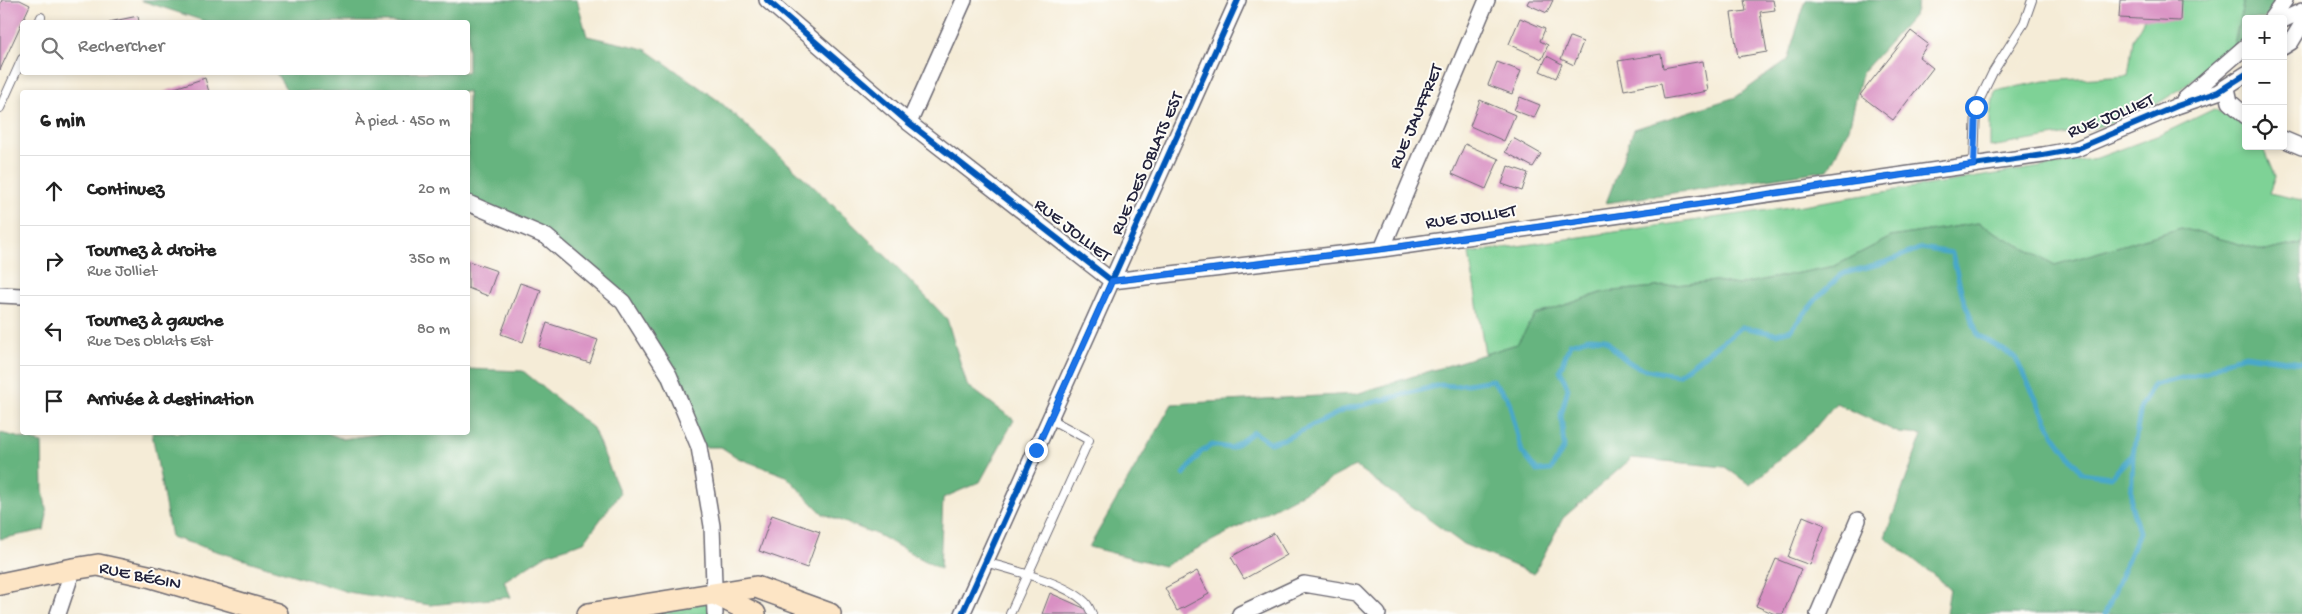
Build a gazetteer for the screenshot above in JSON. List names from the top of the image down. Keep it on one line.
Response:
{"streets":{"street":["RUE JAUFFRET","RUE JOLLIET","RUE DES OBLATS EST","RUE BÉGIN"]},"crossings":[["RUE JAUFFRET","RUE JOLLIET"],["RUE JOLLIET","RUE DES OBLATS EST"]],"page":{"map_buttons":["+","−"],"search":"Rechercher","heading":["6 min","À pied · 450 m"],"list":[["Continuez","20 m"],["Tournez à droite","Rue Jolliet","350 m"],["Tournez à gauche","Rue Des Oblats Est","80 m"],"Arrivée à destination"]}}
